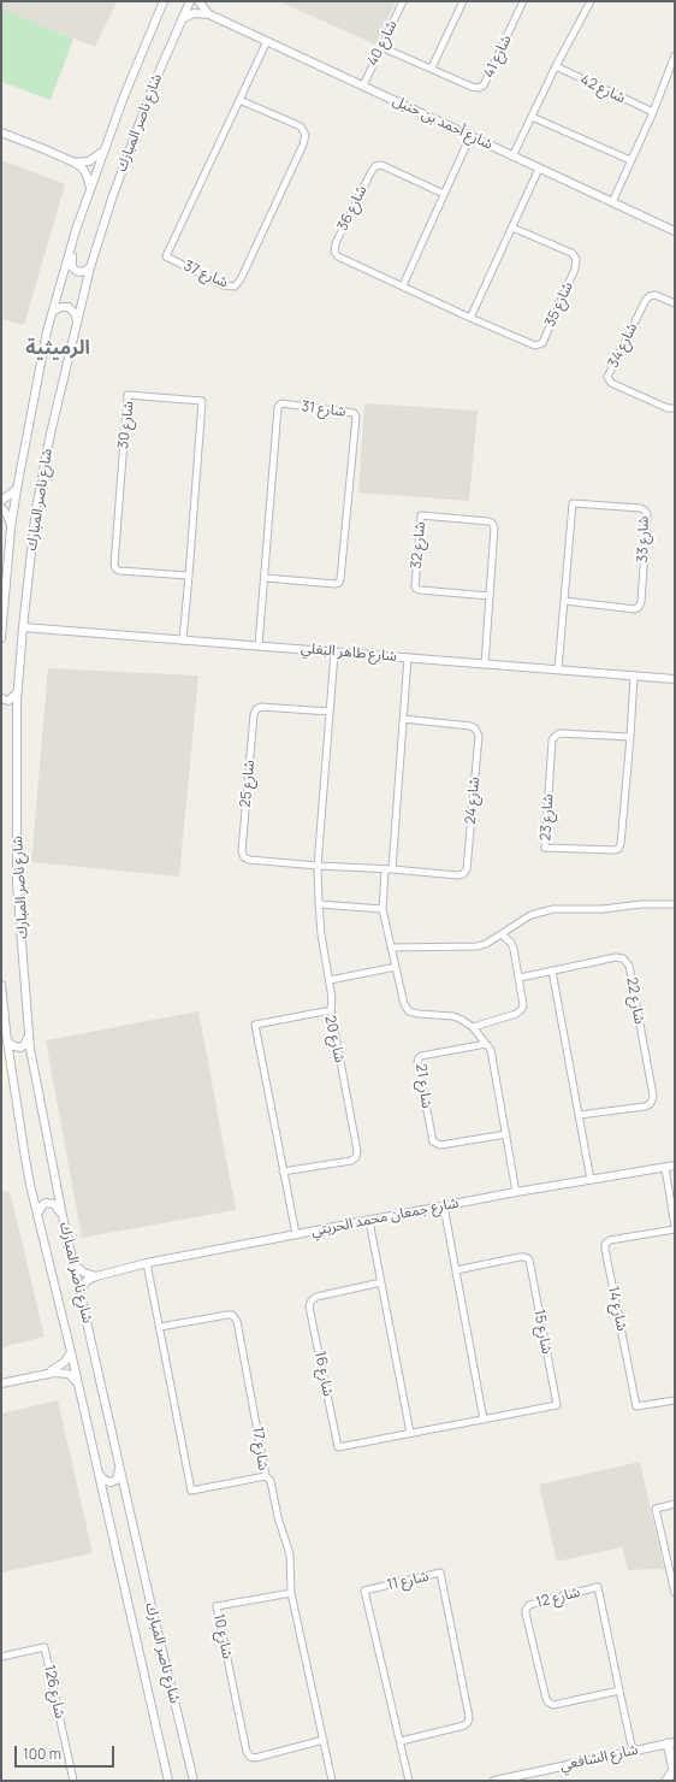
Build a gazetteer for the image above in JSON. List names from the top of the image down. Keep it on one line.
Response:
{"streets":{"street":["شارع 40","شارع 41","شارع 42","شارع ناصر المبارك","شارع أحمد بن حنبل","شارع 36","شارع 37","شارع 35","شارع 34","شارع 31","شارع 30","شارع 33","شارع 32","شارع طاهر البغلي","شارع 25","شارع 24","شارع 23","شارع 22","شارع 20","شارع 21","شارع جمعان محمد الحريتي","شارع 14","شارع 15","شارع 16","شارع 17","شارع 11","شارع 12","شارع 10","شارع 126","شارع الشافعي"]},"crossings":[["شارع 40","شارع 41"],["شارع 40","شارع أحمد بن حنبل"],["شارع ناصر المبارك","شارع طاهر البغلي"],["شارع ناصر المبارك","شارع جمعان محمد الحريتي"],["شارع أحمد بن حنبل","شارع 37"],["شارع 36","شارع 35"],["شارع 31","شارع طاهر البغلي"],["شارع 30","شارع طاهر البغلي"],["شارع 33","شارع طاهر البغلي"],["شارع 32","شارع طاهر البغلي"],["شارع طاهر البغلي","شارع 23"],["شارع 25","شارع 24"],["شارع 20","شارع جمعان محمد الحريتي"],["شارع جمعان محمد الحريتي","شارع 14"],["شارع جمعان محمد الحريتي","شارع 17"],["شارع 15","شارع 16"],["شارع 12","شارع الشافعي"]],"districts":["الرميثية"],"scale_bar":"100 m"}
